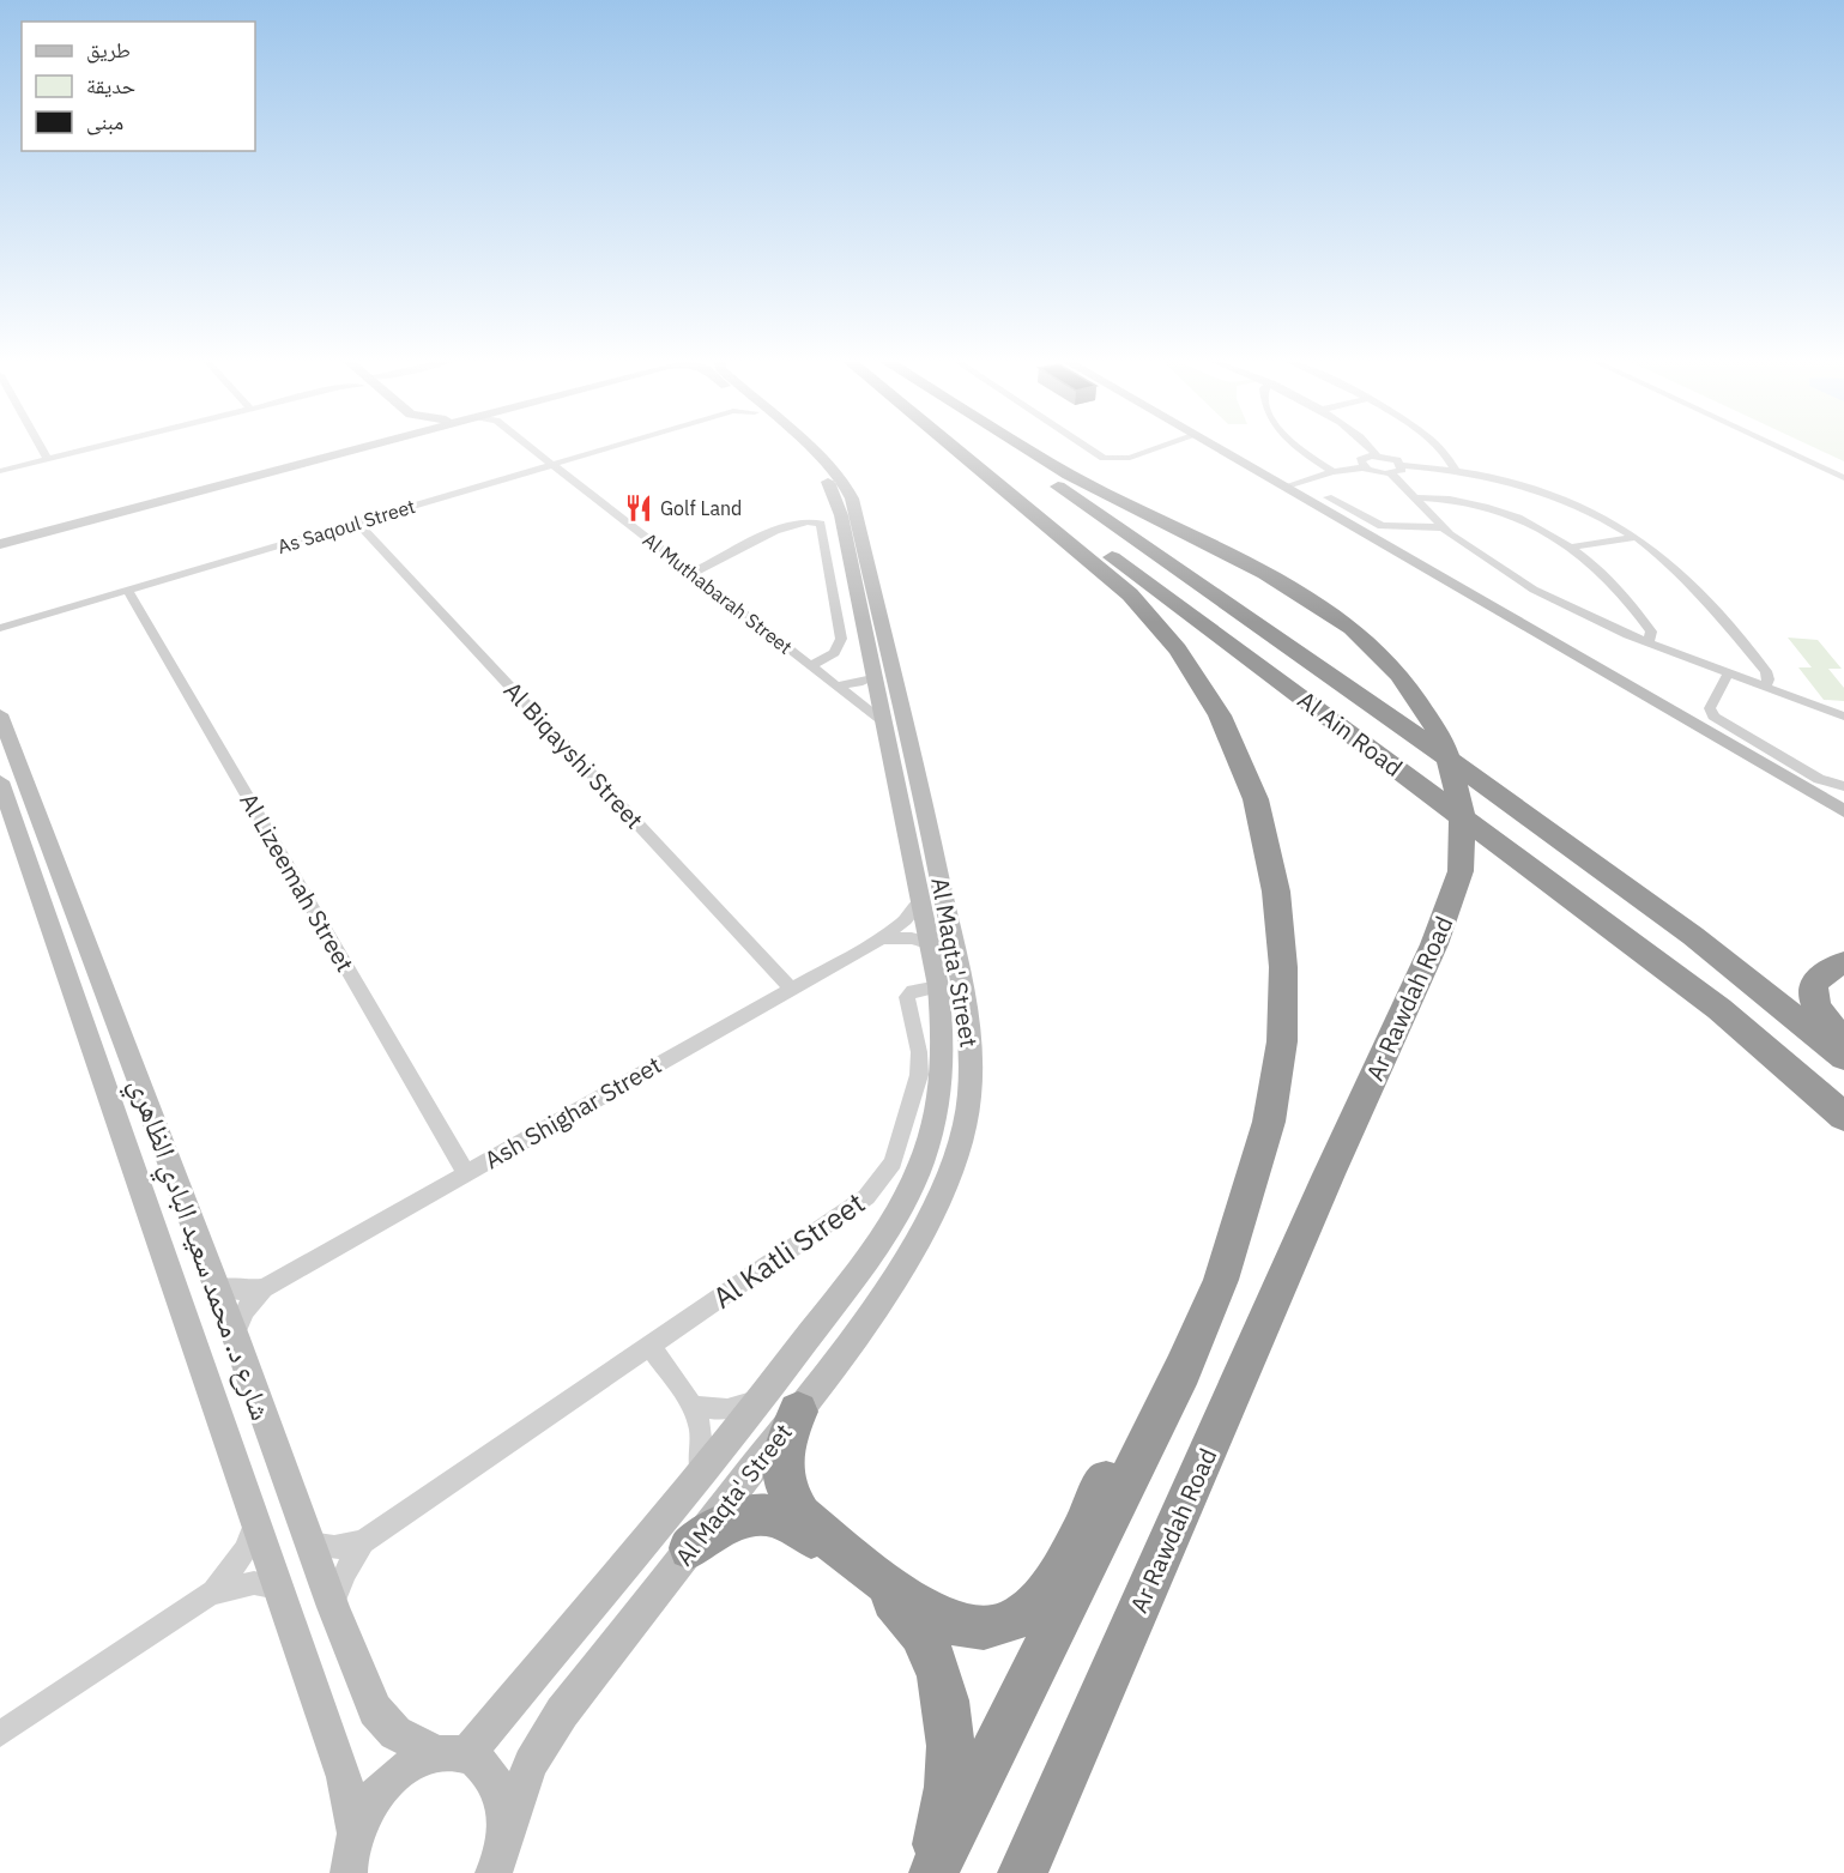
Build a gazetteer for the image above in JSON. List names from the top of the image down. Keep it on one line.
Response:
{"streets":{"highway":["Al Ain Road","Ar Rawdah Road"],"street":["As Saqoul Street","Al Muthabarah Street","Al Biqayshi Street","Al Lizeemah Street","Al Maqta' Street","Ash Shighar Street","شارع د. محمد سعيد البادي الظاهري","Al Katli Street"]},"crossings":[["As Saqoul Street","Al Muthabarah Street"],["As Saqoul Street","Al Biqayshi Street"],["As Saqoul Street","Al Lizeemah Street"],["Al Muthabarah Street","Al Maqta' Street"],["Al Biqayshi Street","Ash Shighar Street"],["Al Lizeemah Street","Ash Shighar Street"],["Al Maqta' Street","Ash Shighar Street"],["Al Maqta' Street","شارع د. محمد سعيد البادي الظاهري"],["Al Maqta' Street","Al Katli Street"],["Ash Shighar Street","شارع د. محمد سعيد البادي الظاهري"],["شارع د. محمد سعيد البادي الظاهري","Al Katli Street"]],"places":{"restaurant":["Golf Land"]},"legend":["طريق","حديقة","مبنى"]}
